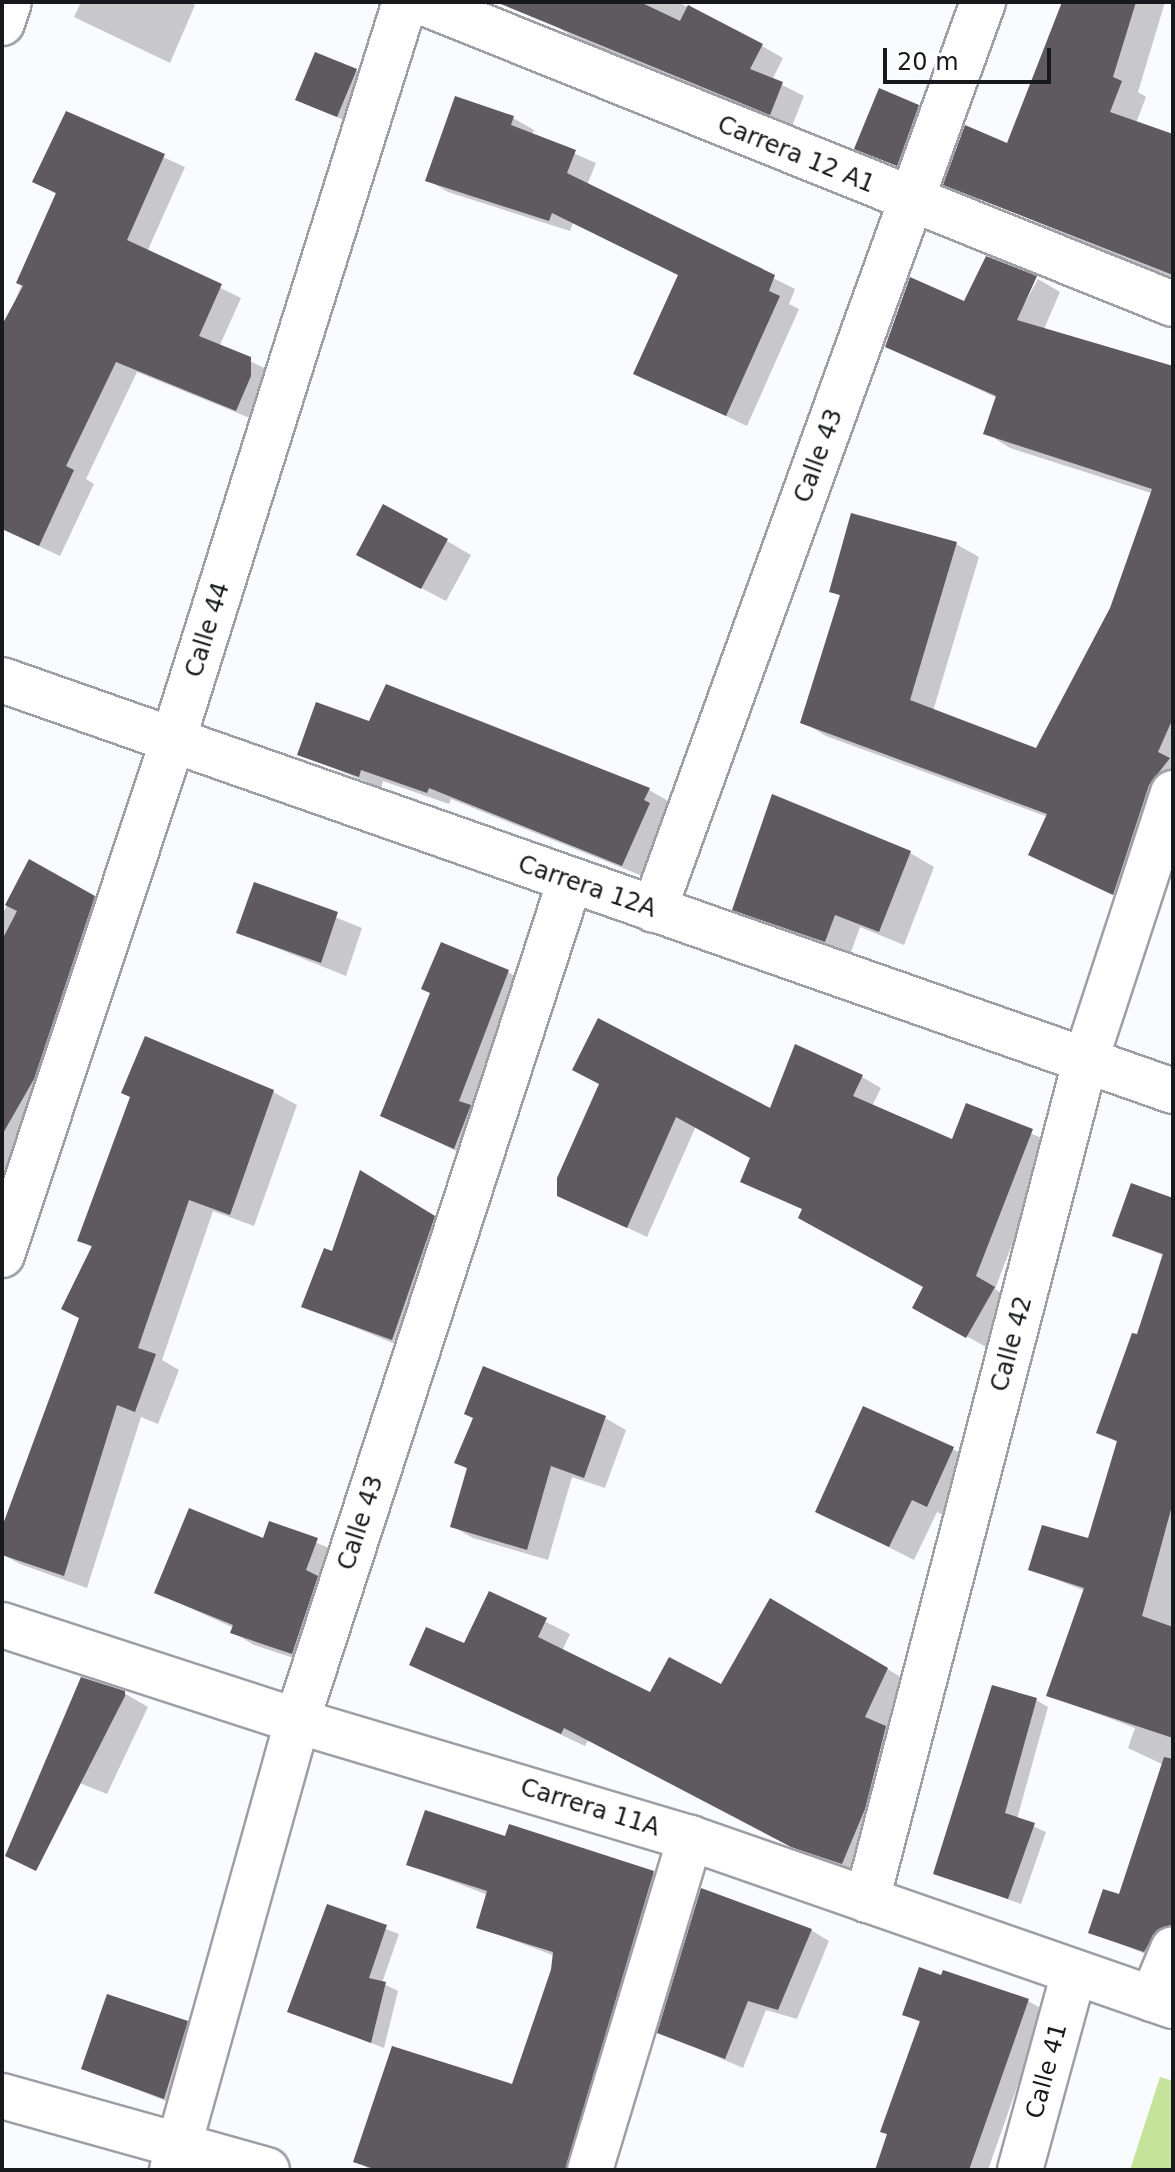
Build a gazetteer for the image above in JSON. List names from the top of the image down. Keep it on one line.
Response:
{"streets":{"street":["Carrera 12 A1","Calle 43","Calle 44","Carrera 12A","Calle 42","Carrera 11A","Calle 41"]},"crossings":[["Carrera 12 A1","Calle 43"],["Calle 43","Carrera 12A"],["Calle 43","Carrera 11A"],["Calle 44","Carrera 12A"],["Carrera 12A","Calle 42"],["Calle 42","Carrera 11A"],["Carrera 11A","Calle 41"]],"scale_bar":"20 m"}
